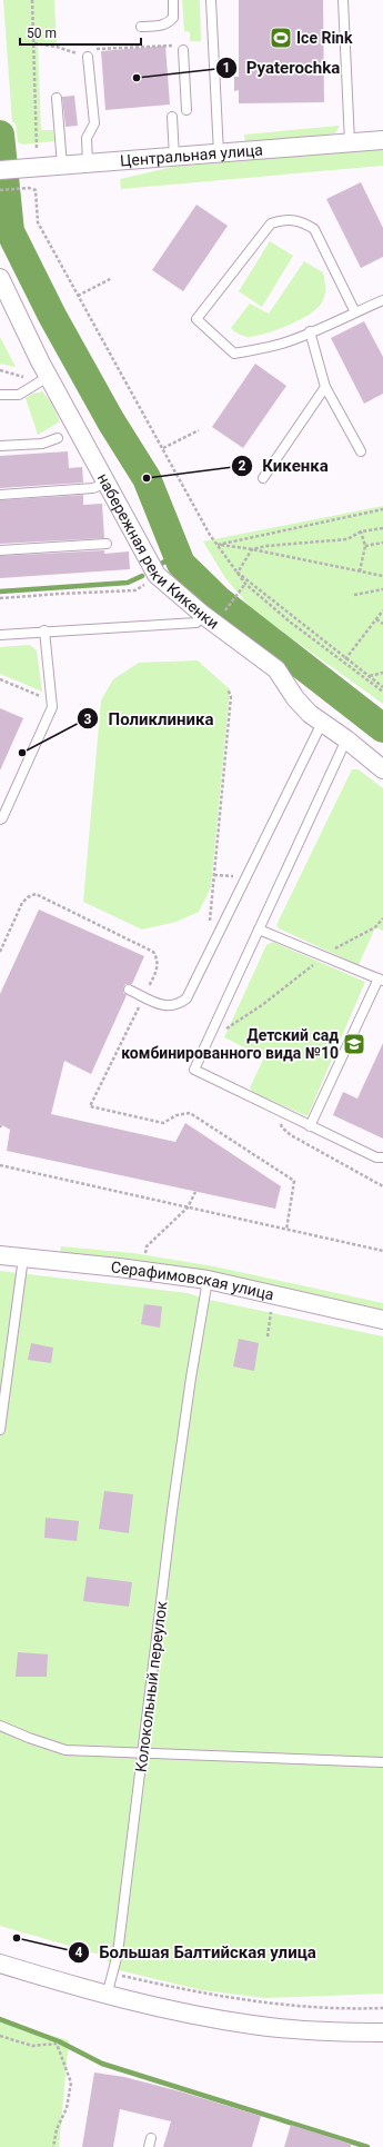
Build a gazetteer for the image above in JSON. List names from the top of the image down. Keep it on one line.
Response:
{"streets":{"street":["Центральная улица","набережная реки Кикенки","Серафимовская улица"],"lane":["Колокольный переулок"]},"crossings":[["Серафимовская улица","Колокольный переулок"]],"places":{"sports":["Ice Rink"],"other":["Pyaterochka","Кикенка","Поликлиника","Большая Балтийская улица"],"school or university":["Детский сад комбинированного вида №10"]},"scale_bar":"50 m"}
